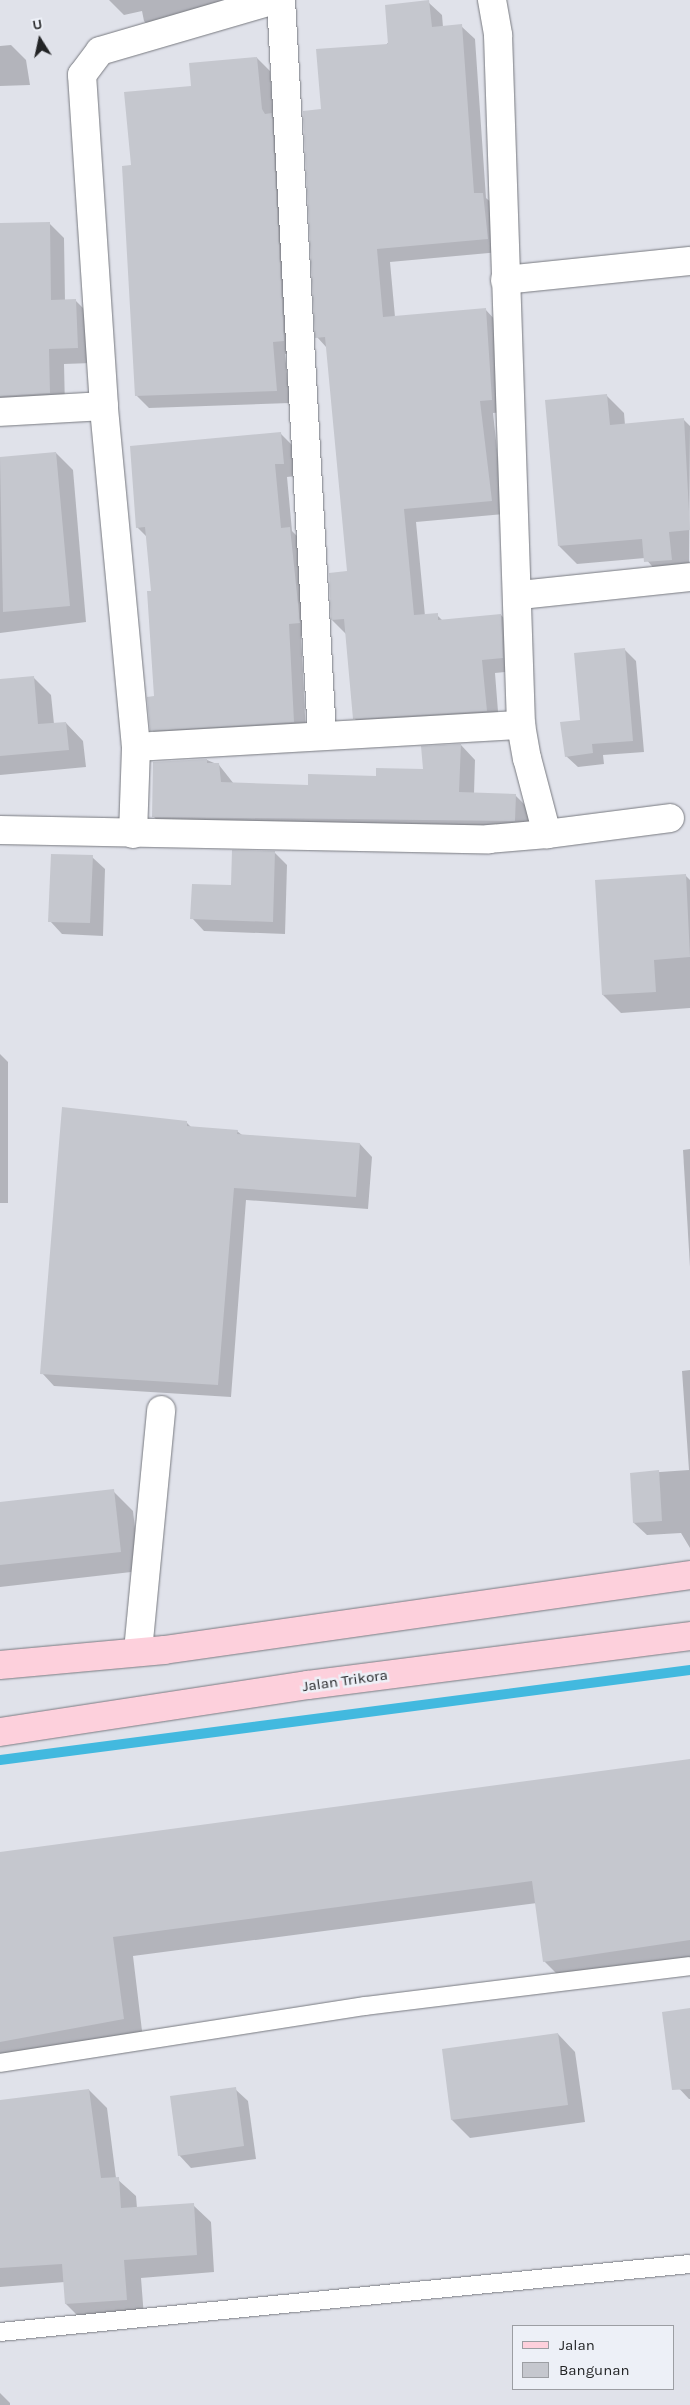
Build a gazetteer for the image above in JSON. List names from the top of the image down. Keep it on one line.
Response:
{"streets":{"main road":["Jalan Trikora"]},"legend":["Jalan","Bangunan"],"north":"top"}
